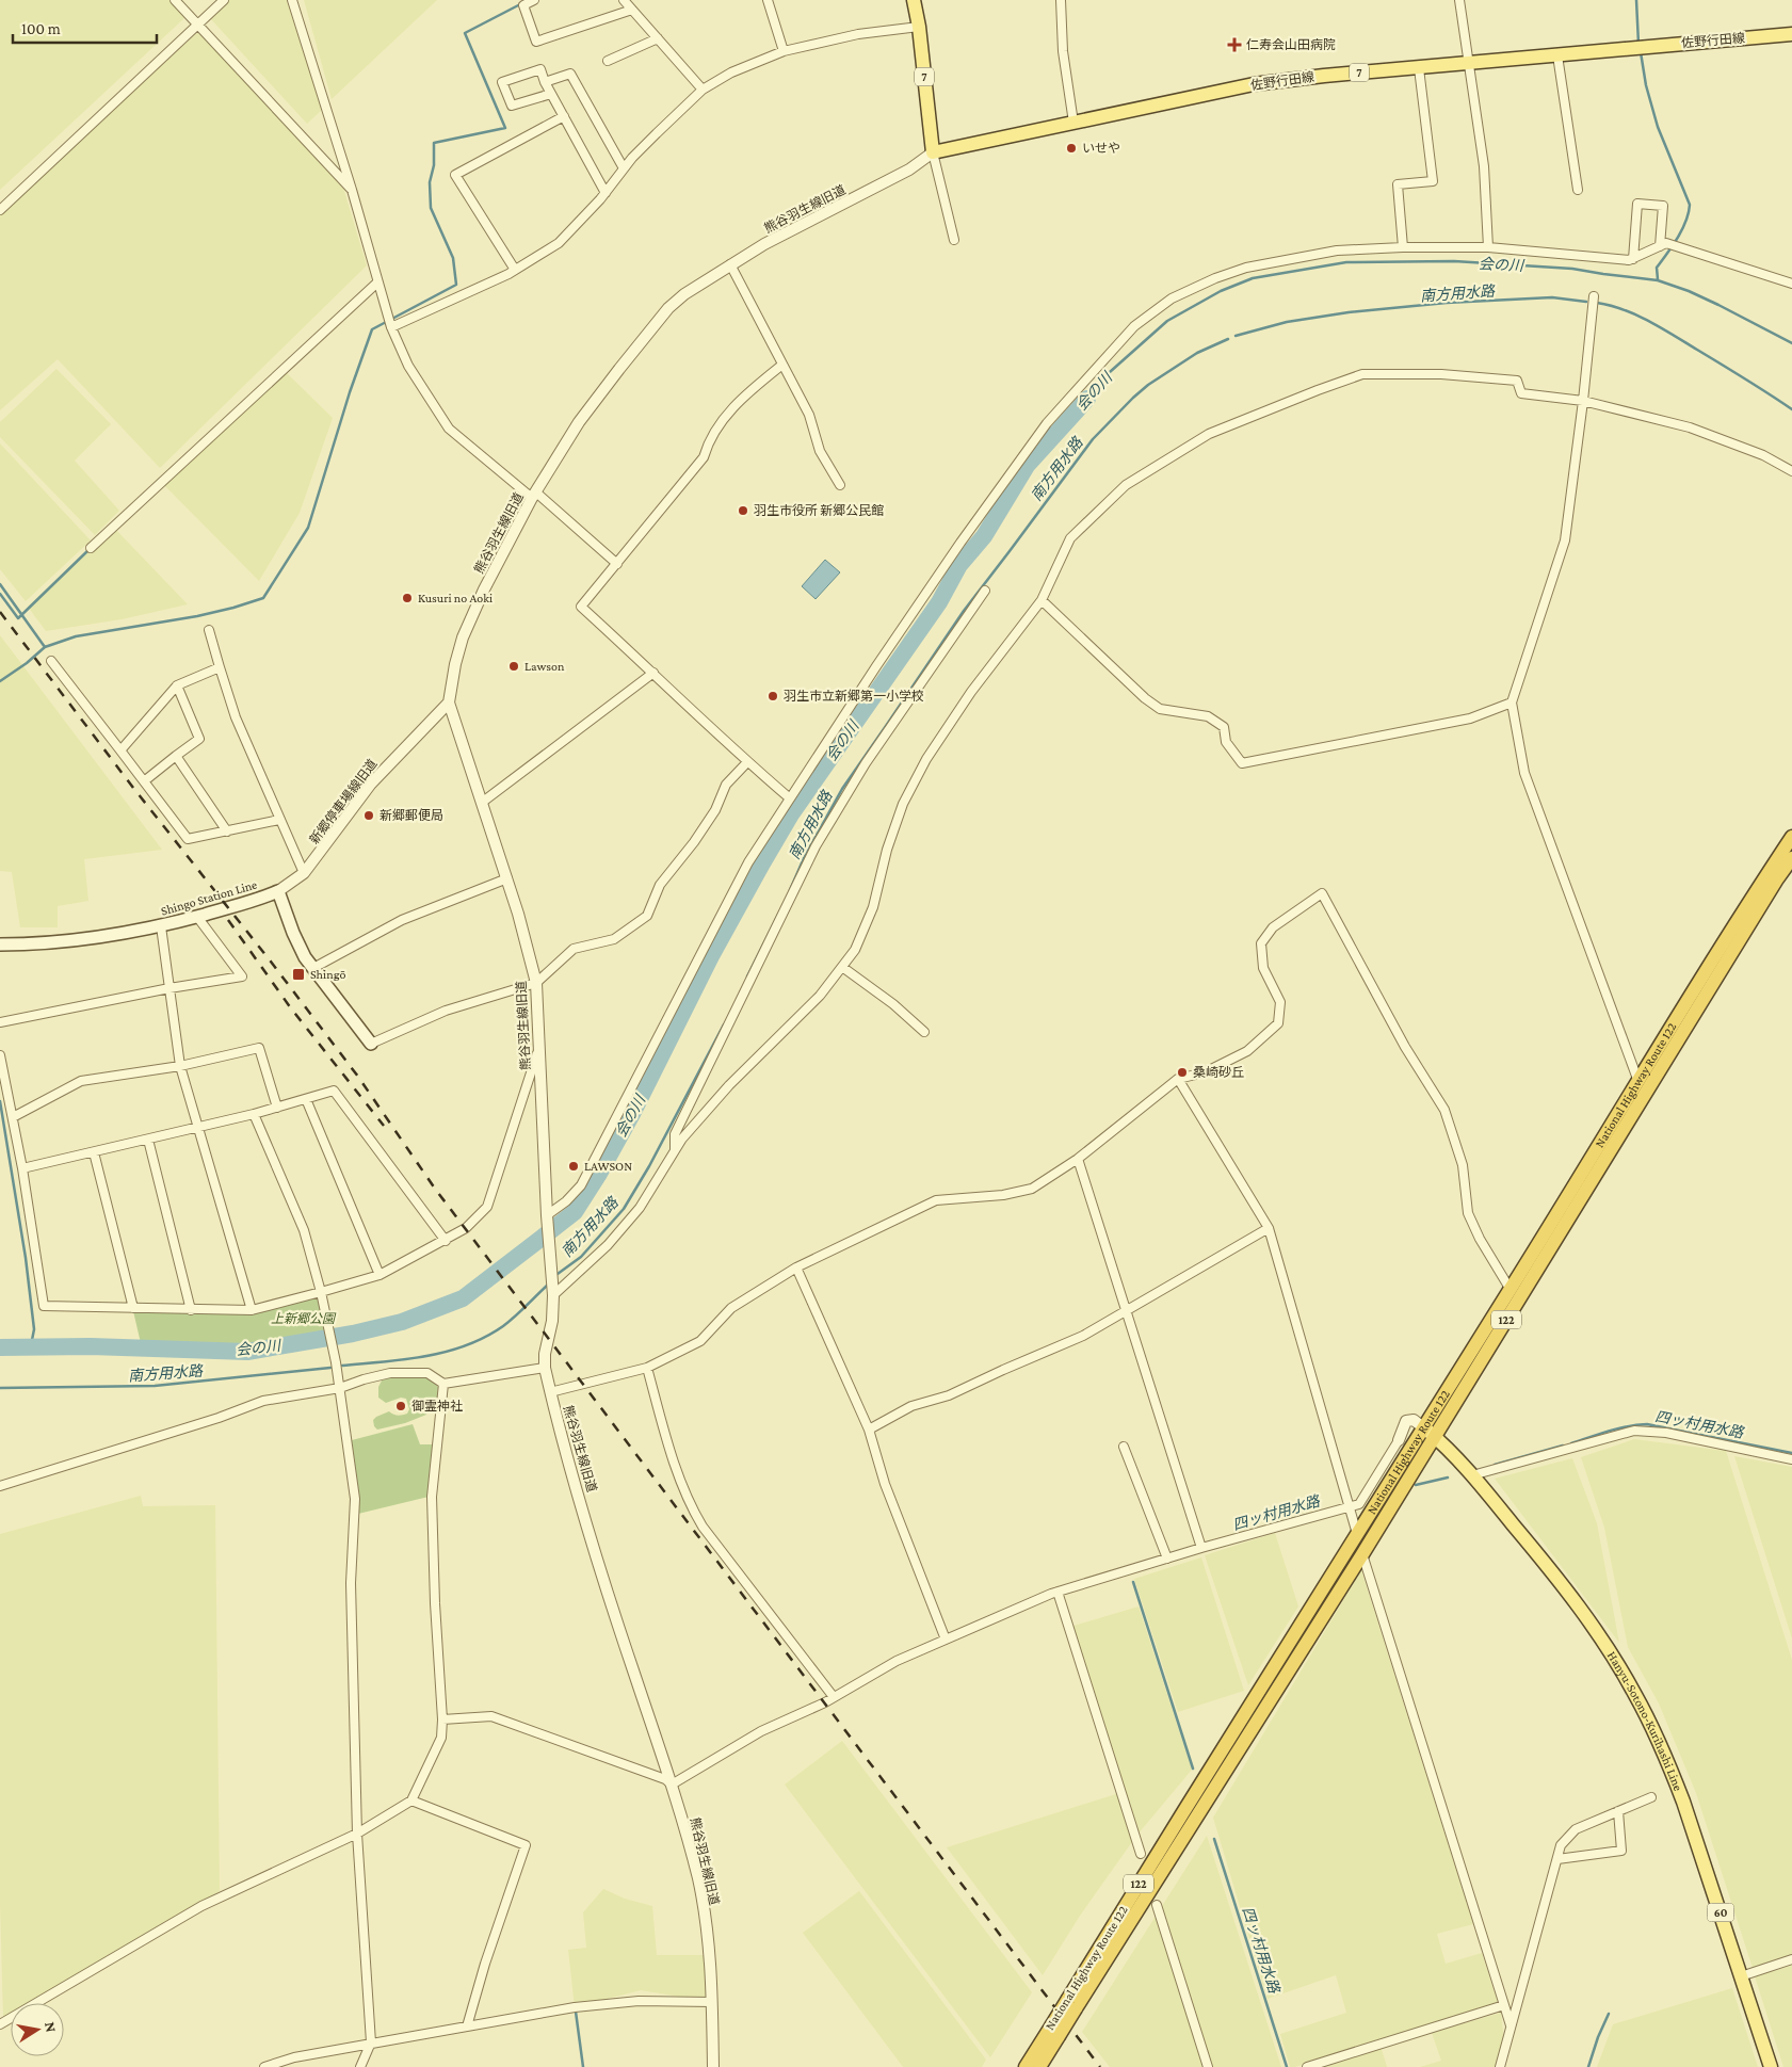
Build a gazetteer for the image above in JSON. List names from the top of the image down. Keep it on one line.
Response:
{"streets":{"highway":["National Highway Route 122","122"],"main road":["佐野行田線","7","Shingo Station Line","Hanyu-Sotono-Kurihashi Line","60"],"street":["熊谷羽生線旧道","新郷停車場線旧道"]},"crossings":[["佐野行田線","7"],["佐野行田線","熊谷羽生線旧道"],["7","熊谷羽生線旧道"],["熊谷羽生線旧道","新郷停車場線旧道"],["新郷停車場線旧道","Shingo Station Line"],["National Highway Route 122","Hanyu-Sotono-Kurihashi Line"]],"water":["会の川","南方用水路","四ッ村用水路"],"parks":["上新郷公園"],"places":{"health":["仁寿会山田病院"],"other":["いせや","羽生市役所 新郷公民館","Kusuri no Aoki","Lawson","羽生市立新郷第一小学校","新郷郵便局","桑崎砂丘","LAWSON","御霊神社"],"transit":["Shingō"]},"scale_bar":"100 m","north":"right"}
